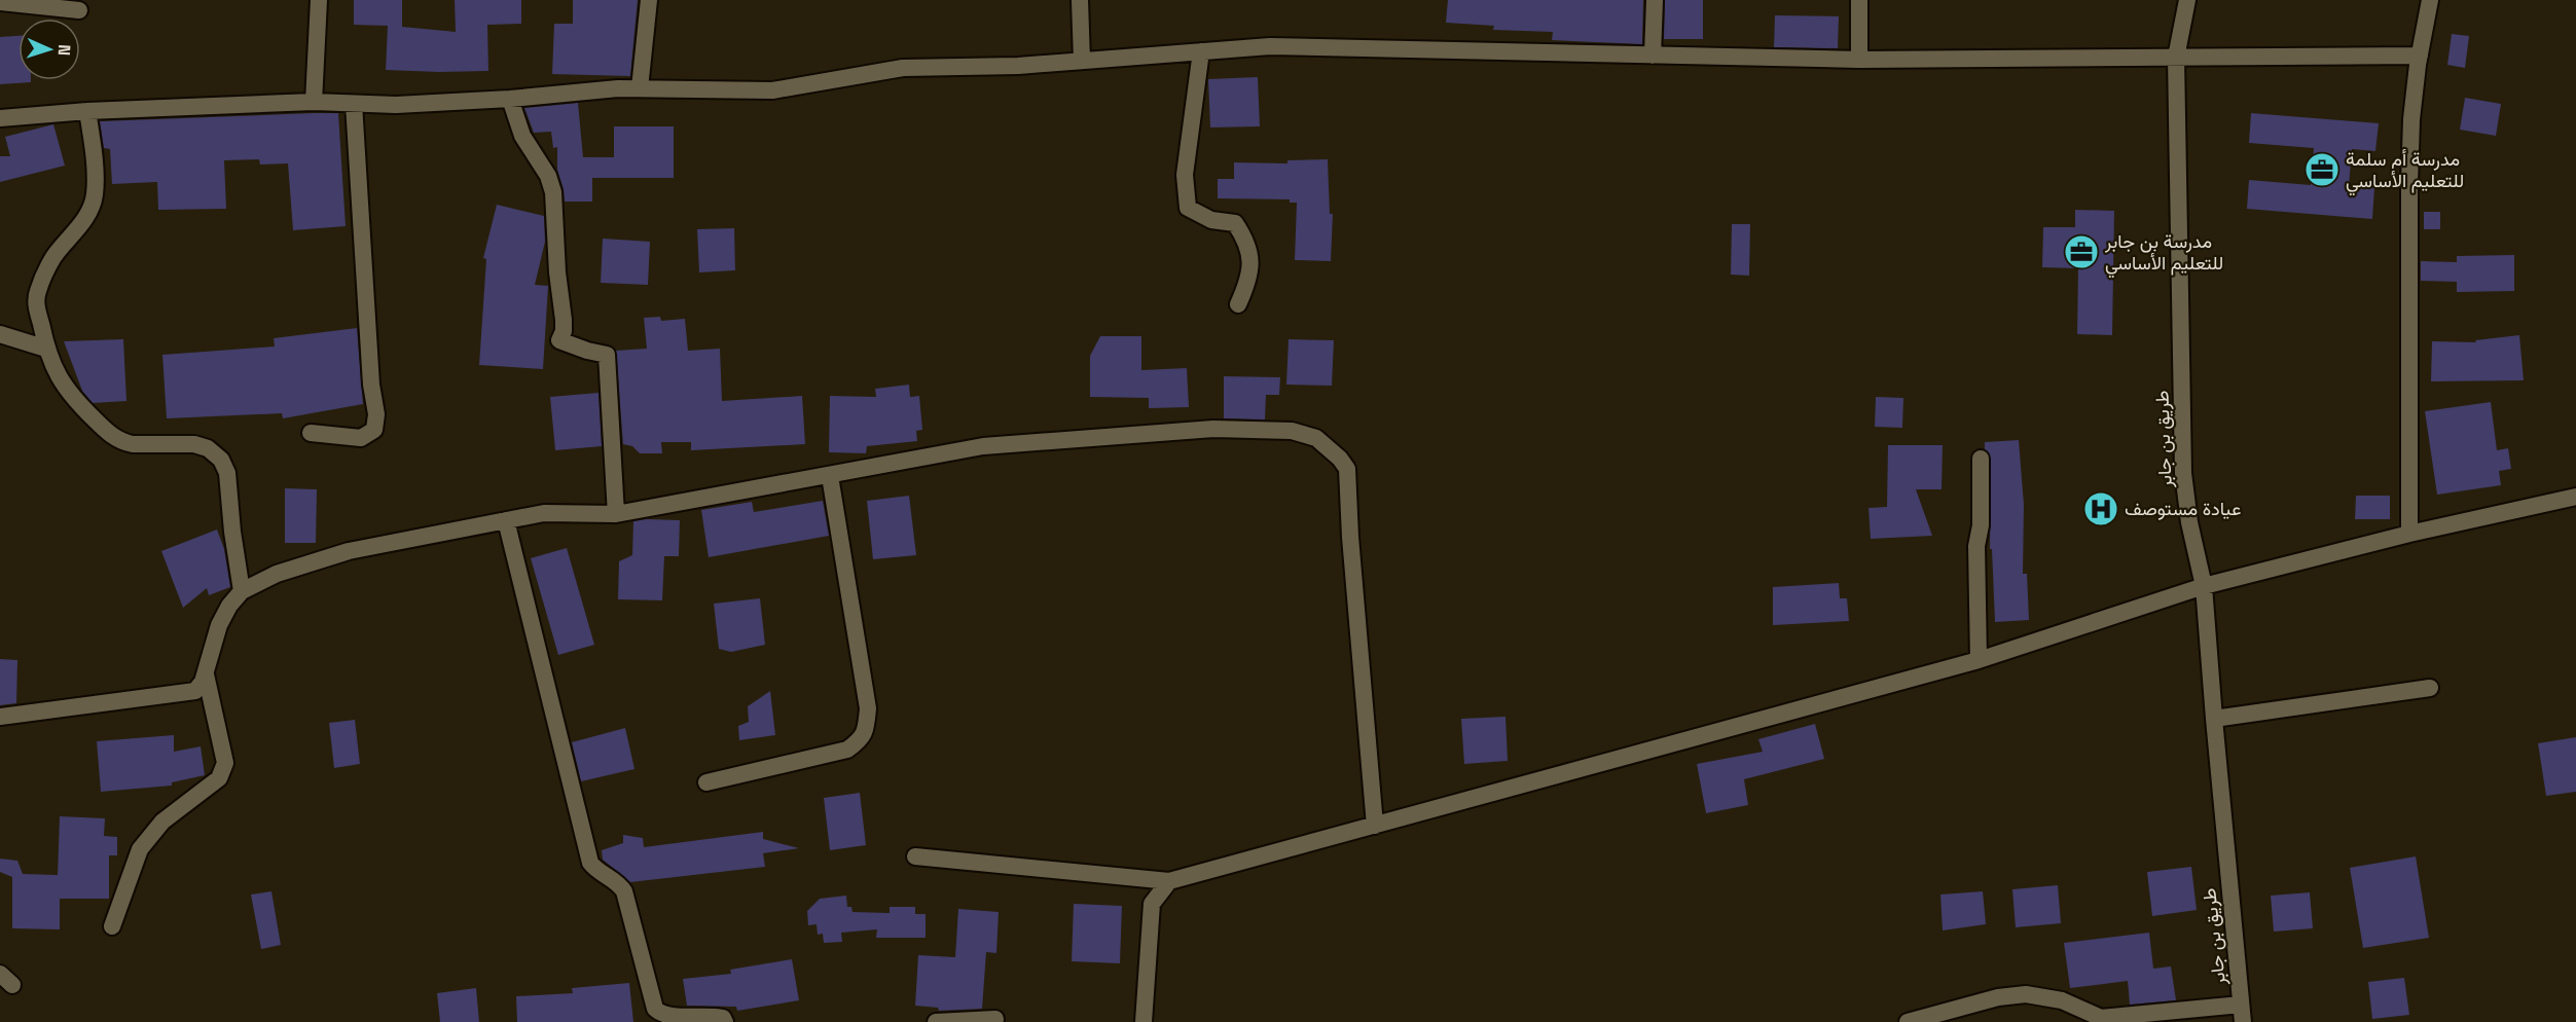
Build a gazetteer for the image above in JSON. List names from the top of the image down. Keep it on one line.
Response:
{"streets":{"street":["طريق بن جابر"]},"places":{"office":["مدرسة أم سلمة للتعليم الأساسي","مدرسة بن جابر للتعليم الأساسي"],"hospital":["عيادة مستوصف"]},"north":"right"}
